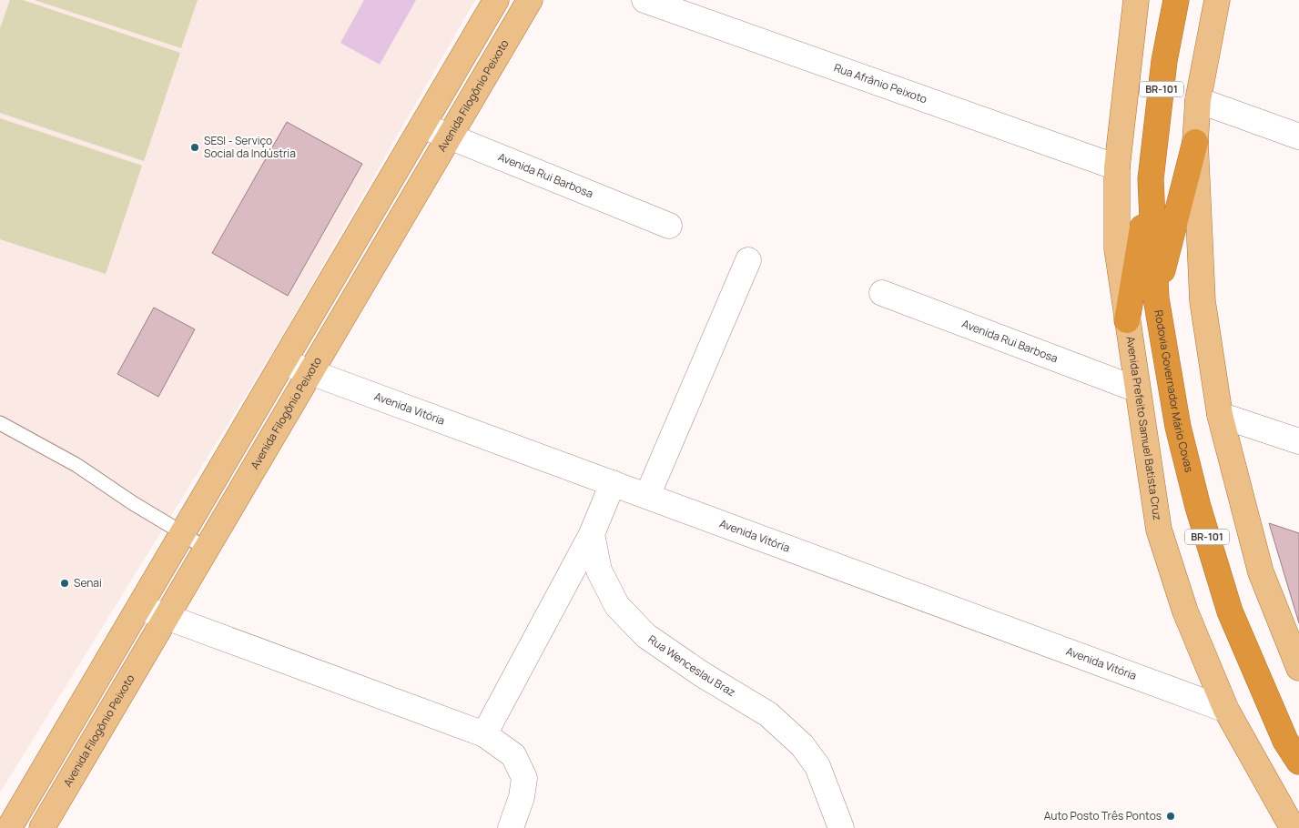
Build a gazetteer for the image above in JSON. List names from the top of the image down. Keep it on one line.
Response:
{"streets":{"highway":["BR-101","Rodovia Governador Mário Covas"],"main road":["Avenida Filogônio Peixoto","Avenida Prefeito Samuel Batista Cruz"],"street":["Rua Afrânio Peixoto","Avenida Rui Barbosa","Avenida Vitória","Rua Wenceslau Braz"]},"crossings":[["Rua Afrânio Peixoto","Avenida Prefeito Samuel Batista Cruz"],["Avenida Filogônio Peixoto","Avenida Rui Barbosa"],["Avenida Filogônio Peixoto","Avenida Vitória"],["Avenida Rui Barbosa","Avenida Prefeito Samuel Batista Cruz"],["Avenida Vitória","Avenida Prefeito Samuel Batista Cruz"]],"places":["SESI - Serviço Social da Indústria","Senai","Auto Posto Três Pontos"]}
